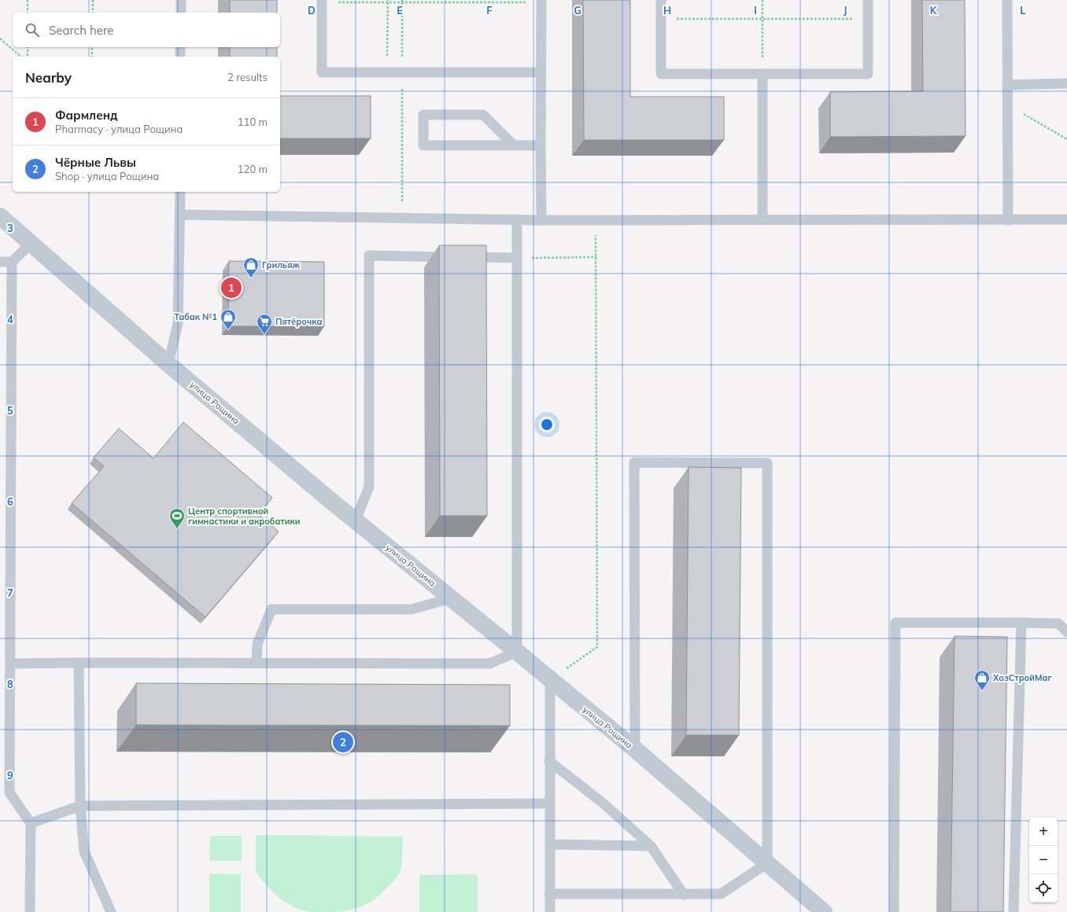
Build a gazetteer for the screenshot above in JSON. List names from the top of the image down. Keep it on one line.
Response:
{"streets":{"street":["улица Рощина"]},"places":{"shop":["Грильяж","Табак №1","ХозСтройМаг"],"supermarket":["Пятёрочка"],"sports":["Центр спортивной гимнастики и акробатики"]},"page":{"search":"Search here","heading":["Nearby","2 results"],"list":[{"mark":"1","name":"Фармленд","note":"Pharmacy · улица Рощина","value":"110 m"},{"mark":"2","name":"Чёрные Львы","note":"Shop · улица Рощина","value":"120 m"}],"pins":["1","2"],"map_buttons":["+","−"]},"grid":{"columns":["D","E","F","G","H","I","J","K","L"],"rows":["3","4","5","6","7","8","9"]}}
